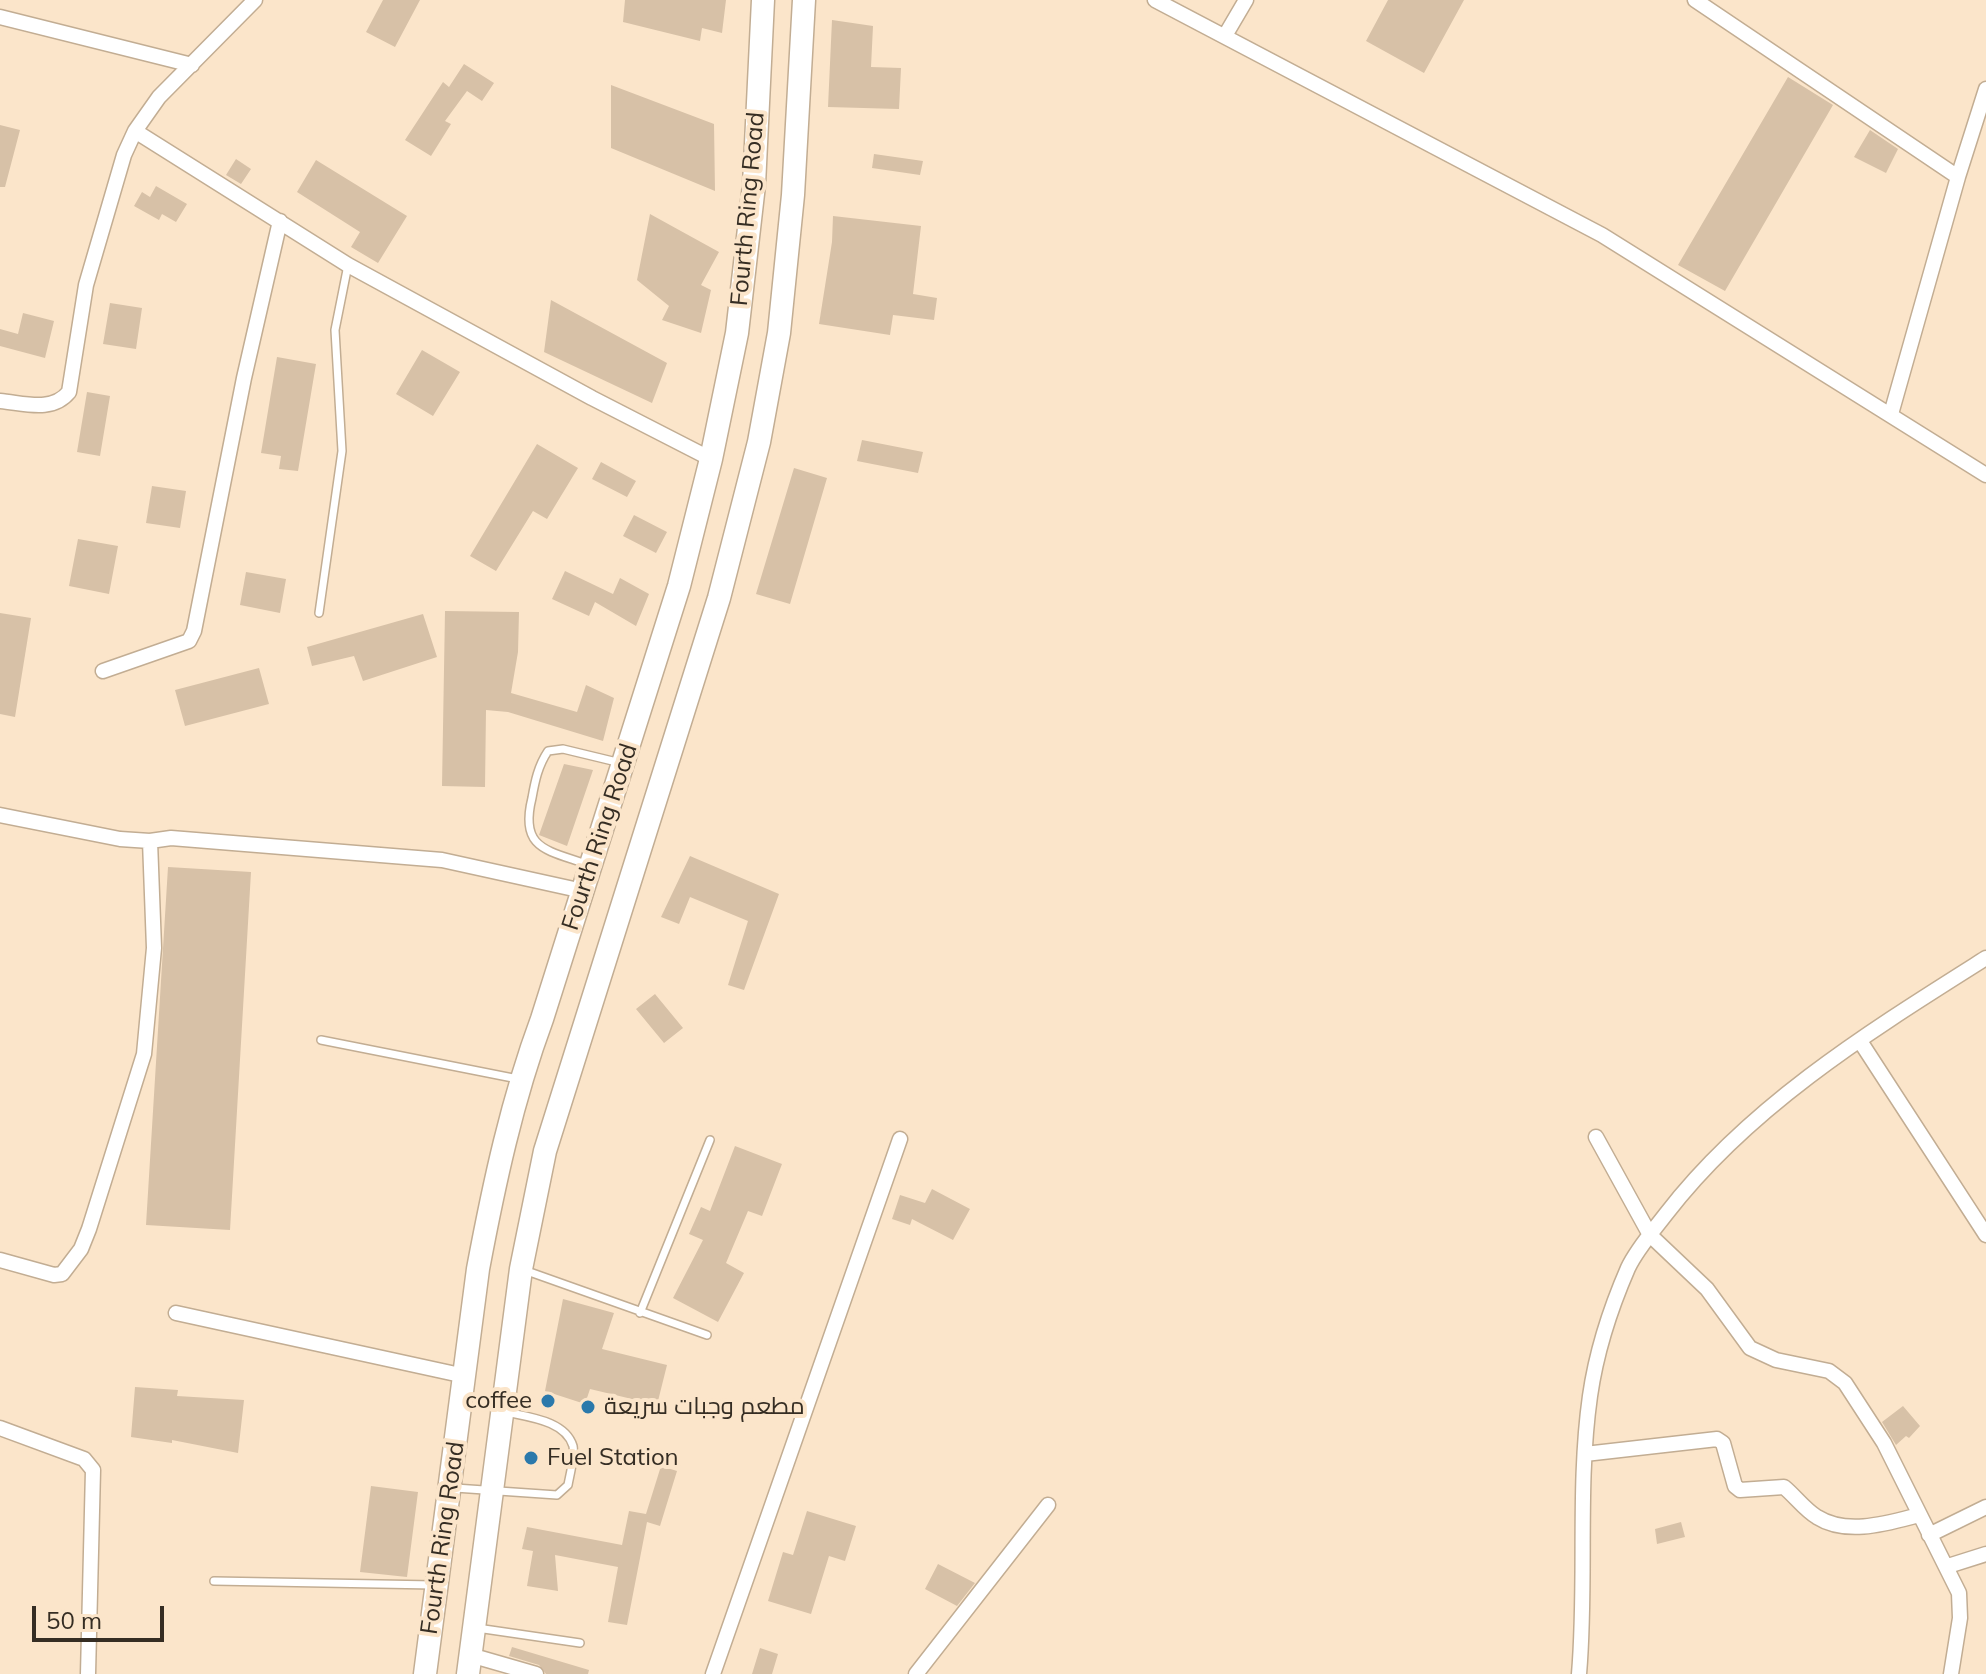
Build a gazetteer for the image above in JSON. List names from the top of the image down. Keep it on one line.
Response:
{"streets":{"main road":["Fourth Ring Road"]},"places":["coffee","مطعم وجبات سريعة","Fuel Station"],"scale_bar":"50 m"}
